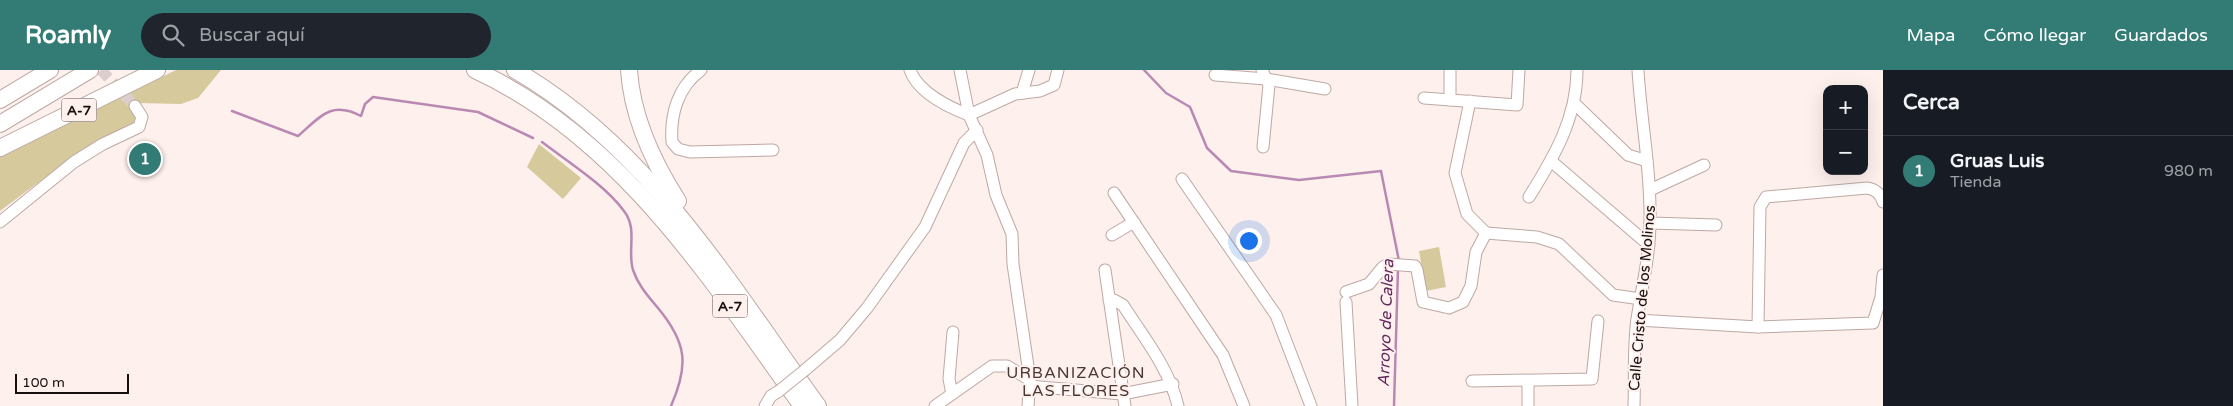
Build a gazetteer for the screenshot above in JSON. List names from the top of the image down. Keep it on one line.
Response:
{"streets":{"highway":["A-7"],"street":["Calle Cristo de los Molinos"]},"districts":["URBANIZACIÓN LAS FLORES"],"water":["Arroyo de Calera"],"scale_bar":"100 m","page":{"header":"Roamly","search":"Buscar aquí","nav":["Mapa","Cómo llegar","Guardados"],"heading":"Cerca","map_buttons":["+","−"],"list":[{"mark":"1","name":"Gruas Luis","note":"Tienda","value":"980 m"}],"pins":"1","scale":"100 m"}}
